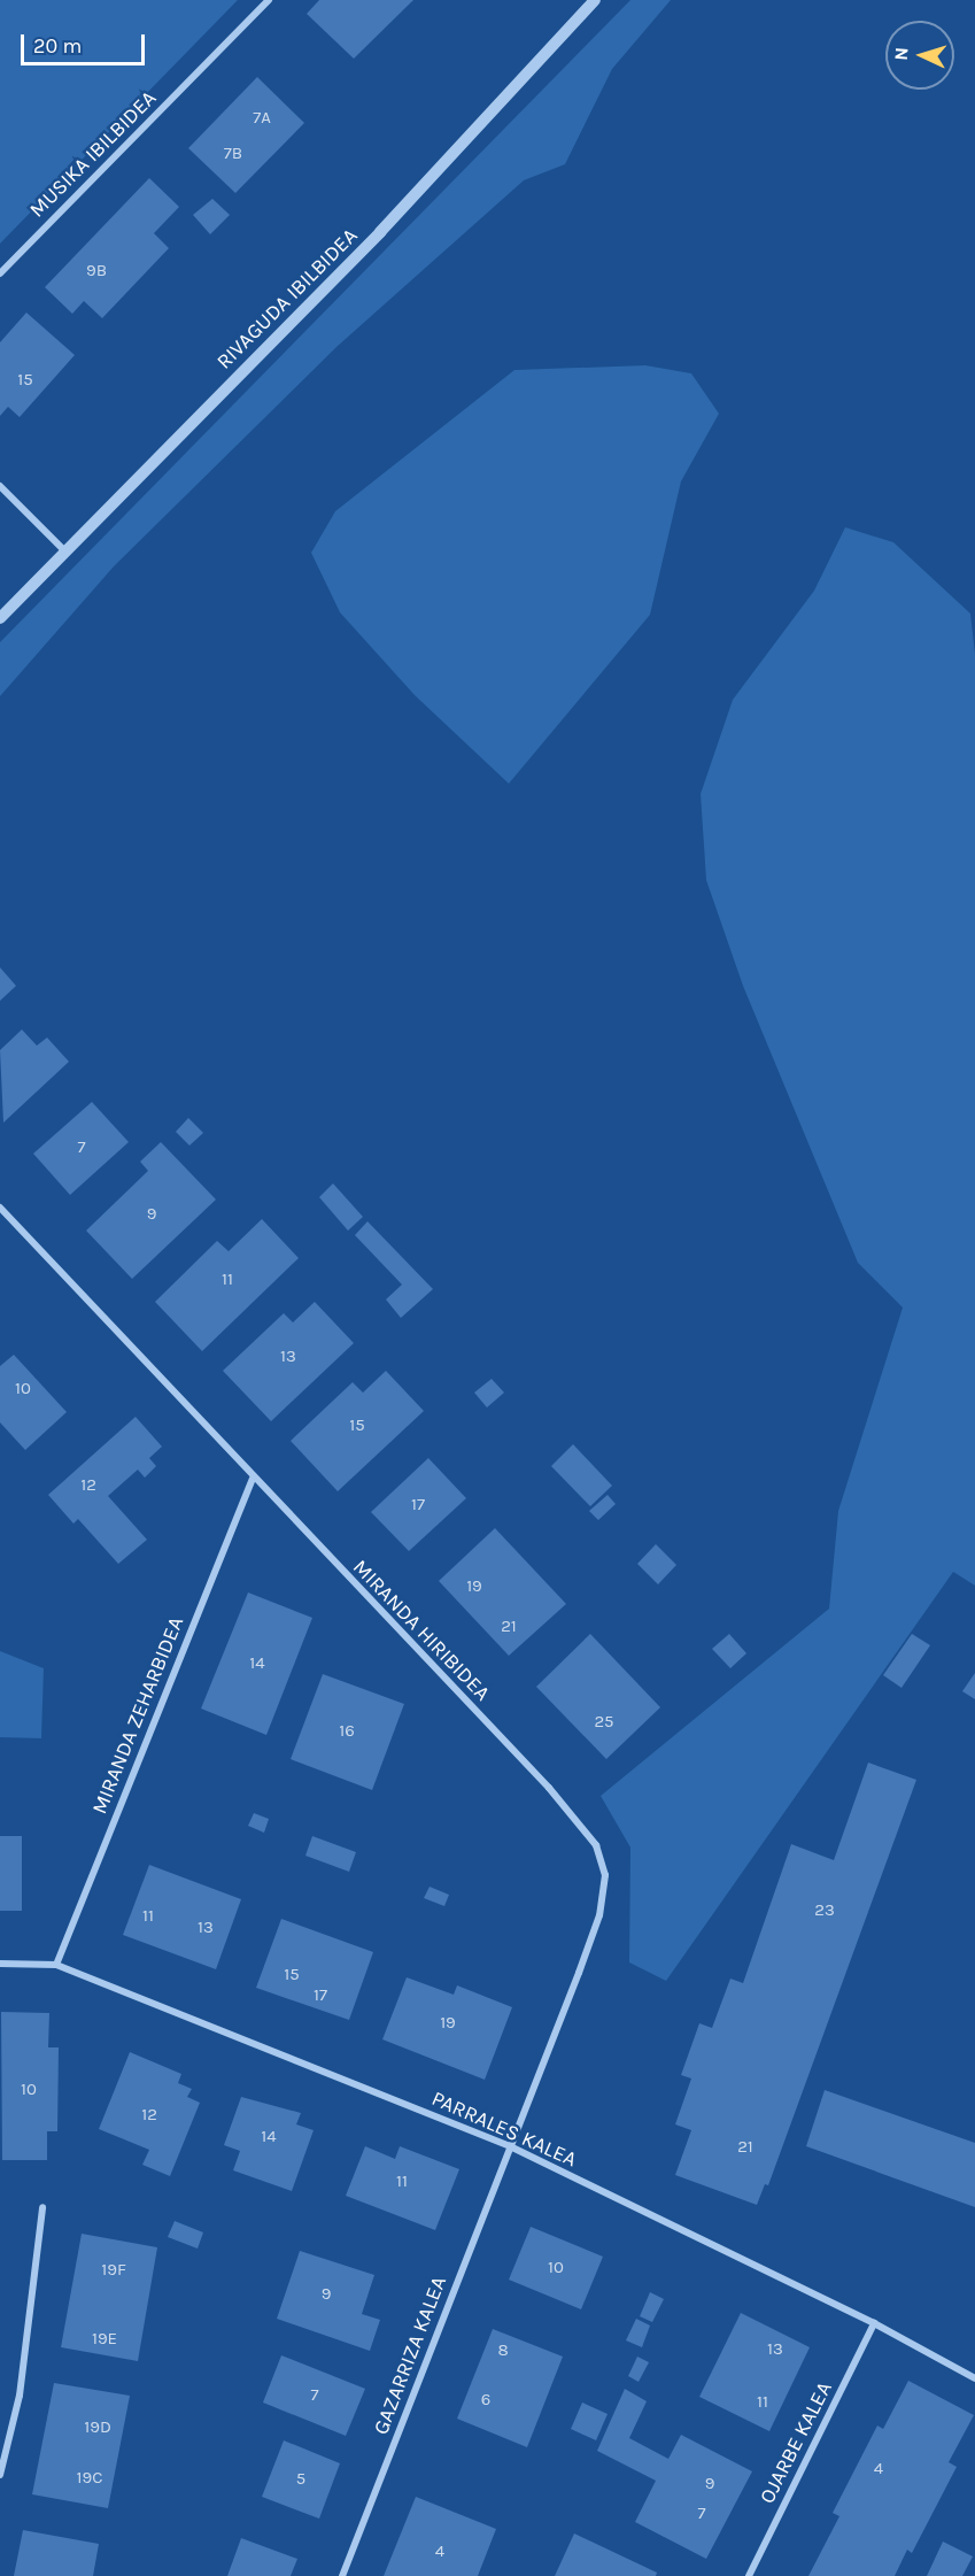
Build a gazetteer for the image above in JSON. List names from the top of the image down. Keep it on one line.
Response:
{"streets":{"street":["MUSIKA IBILBIDEA","RIVAGUDA IBILBIDEA","MIRANDA HIRIBIDEA","MIRANDA ZEHARBIDEA","PARRALES KALEA","GAZARRIZA KALEA","OJARBE KALEA"]},"crossings":[["MIRANDA HIRIBIDEA","MIRANDA ZEHARBIDEA"],["MIRANDA HIRIBIDEA","PARRALES KALEA"],["MIRANDA HIRIBIDEA","GAZARRIZA KALEA"],["MIRANDA ZEHARBIDEA","PARRALES KALEA"],["PARRALES KALEA","GAZARRIZA KALEA"],["PARRALES KALEA","OJARBE KALEA"]],"house_numbers":["7A","7B","9B","15","7","9","11","13","10","15","12","17","19","21","14","25","16","23","11","13","15","17","19","10","12","14","21","11","10","19F","9","19E","13","8","7","6","11","19D","4","19C","5","9","7","4"],"scale_bar":"20 m","north":"left"}
